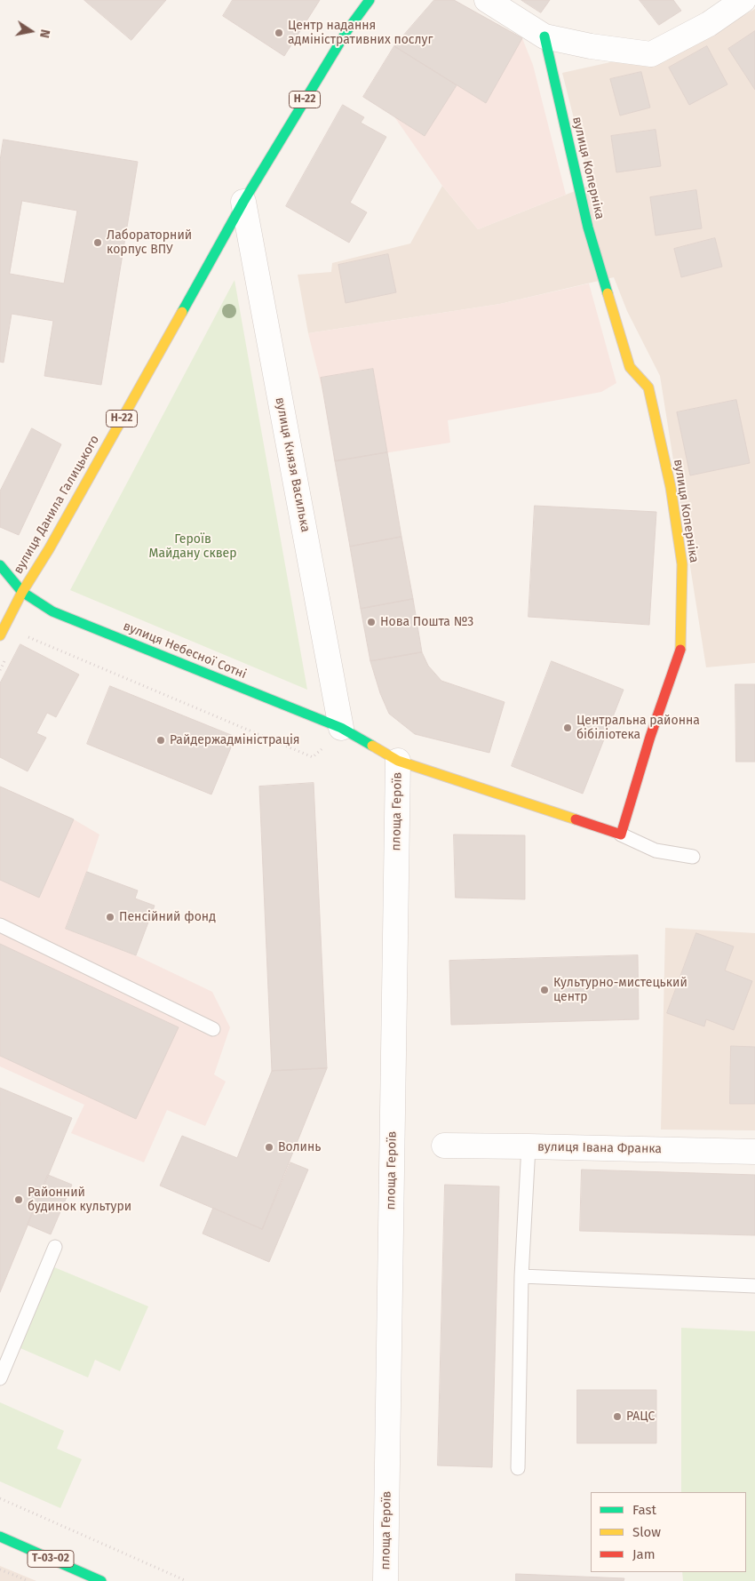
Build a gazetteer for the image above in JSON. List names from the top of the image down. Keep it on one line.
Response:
{"streets":{"street":["Н-22","вулиця Коперніка","вулиця Князя Василька","вулиця Данила Галицького","вулиця Небесної Сотні","площа Героїв","вулиця Івана Франка","Т-03-02"]},"crossings":[["Н-22","вулиця Князя Василька"],["Н-22","вулиця Данила Галицького"],["вулиця Князя Василька","вулиця Данила Галицького"],["вулиця Князя Василька","вулиця Небесної Сотні"],["вулиця Данила Галицького","вулиця Небесної Сотні"]],"parks":["Героїв Майдану сквер"],"places":["Центр надання адміністративних послуг","Лабораторний корпус ВПУ","Нова Пошта №3","Центральна районна бібіліотека","Райдержадміністрація","Пенсійний фонд","Культурно-мистецький центр","Волинь","Районний будинок культури","РАЦС"],"legend":["Fast","Slow","Jam"],"north":"right"}
